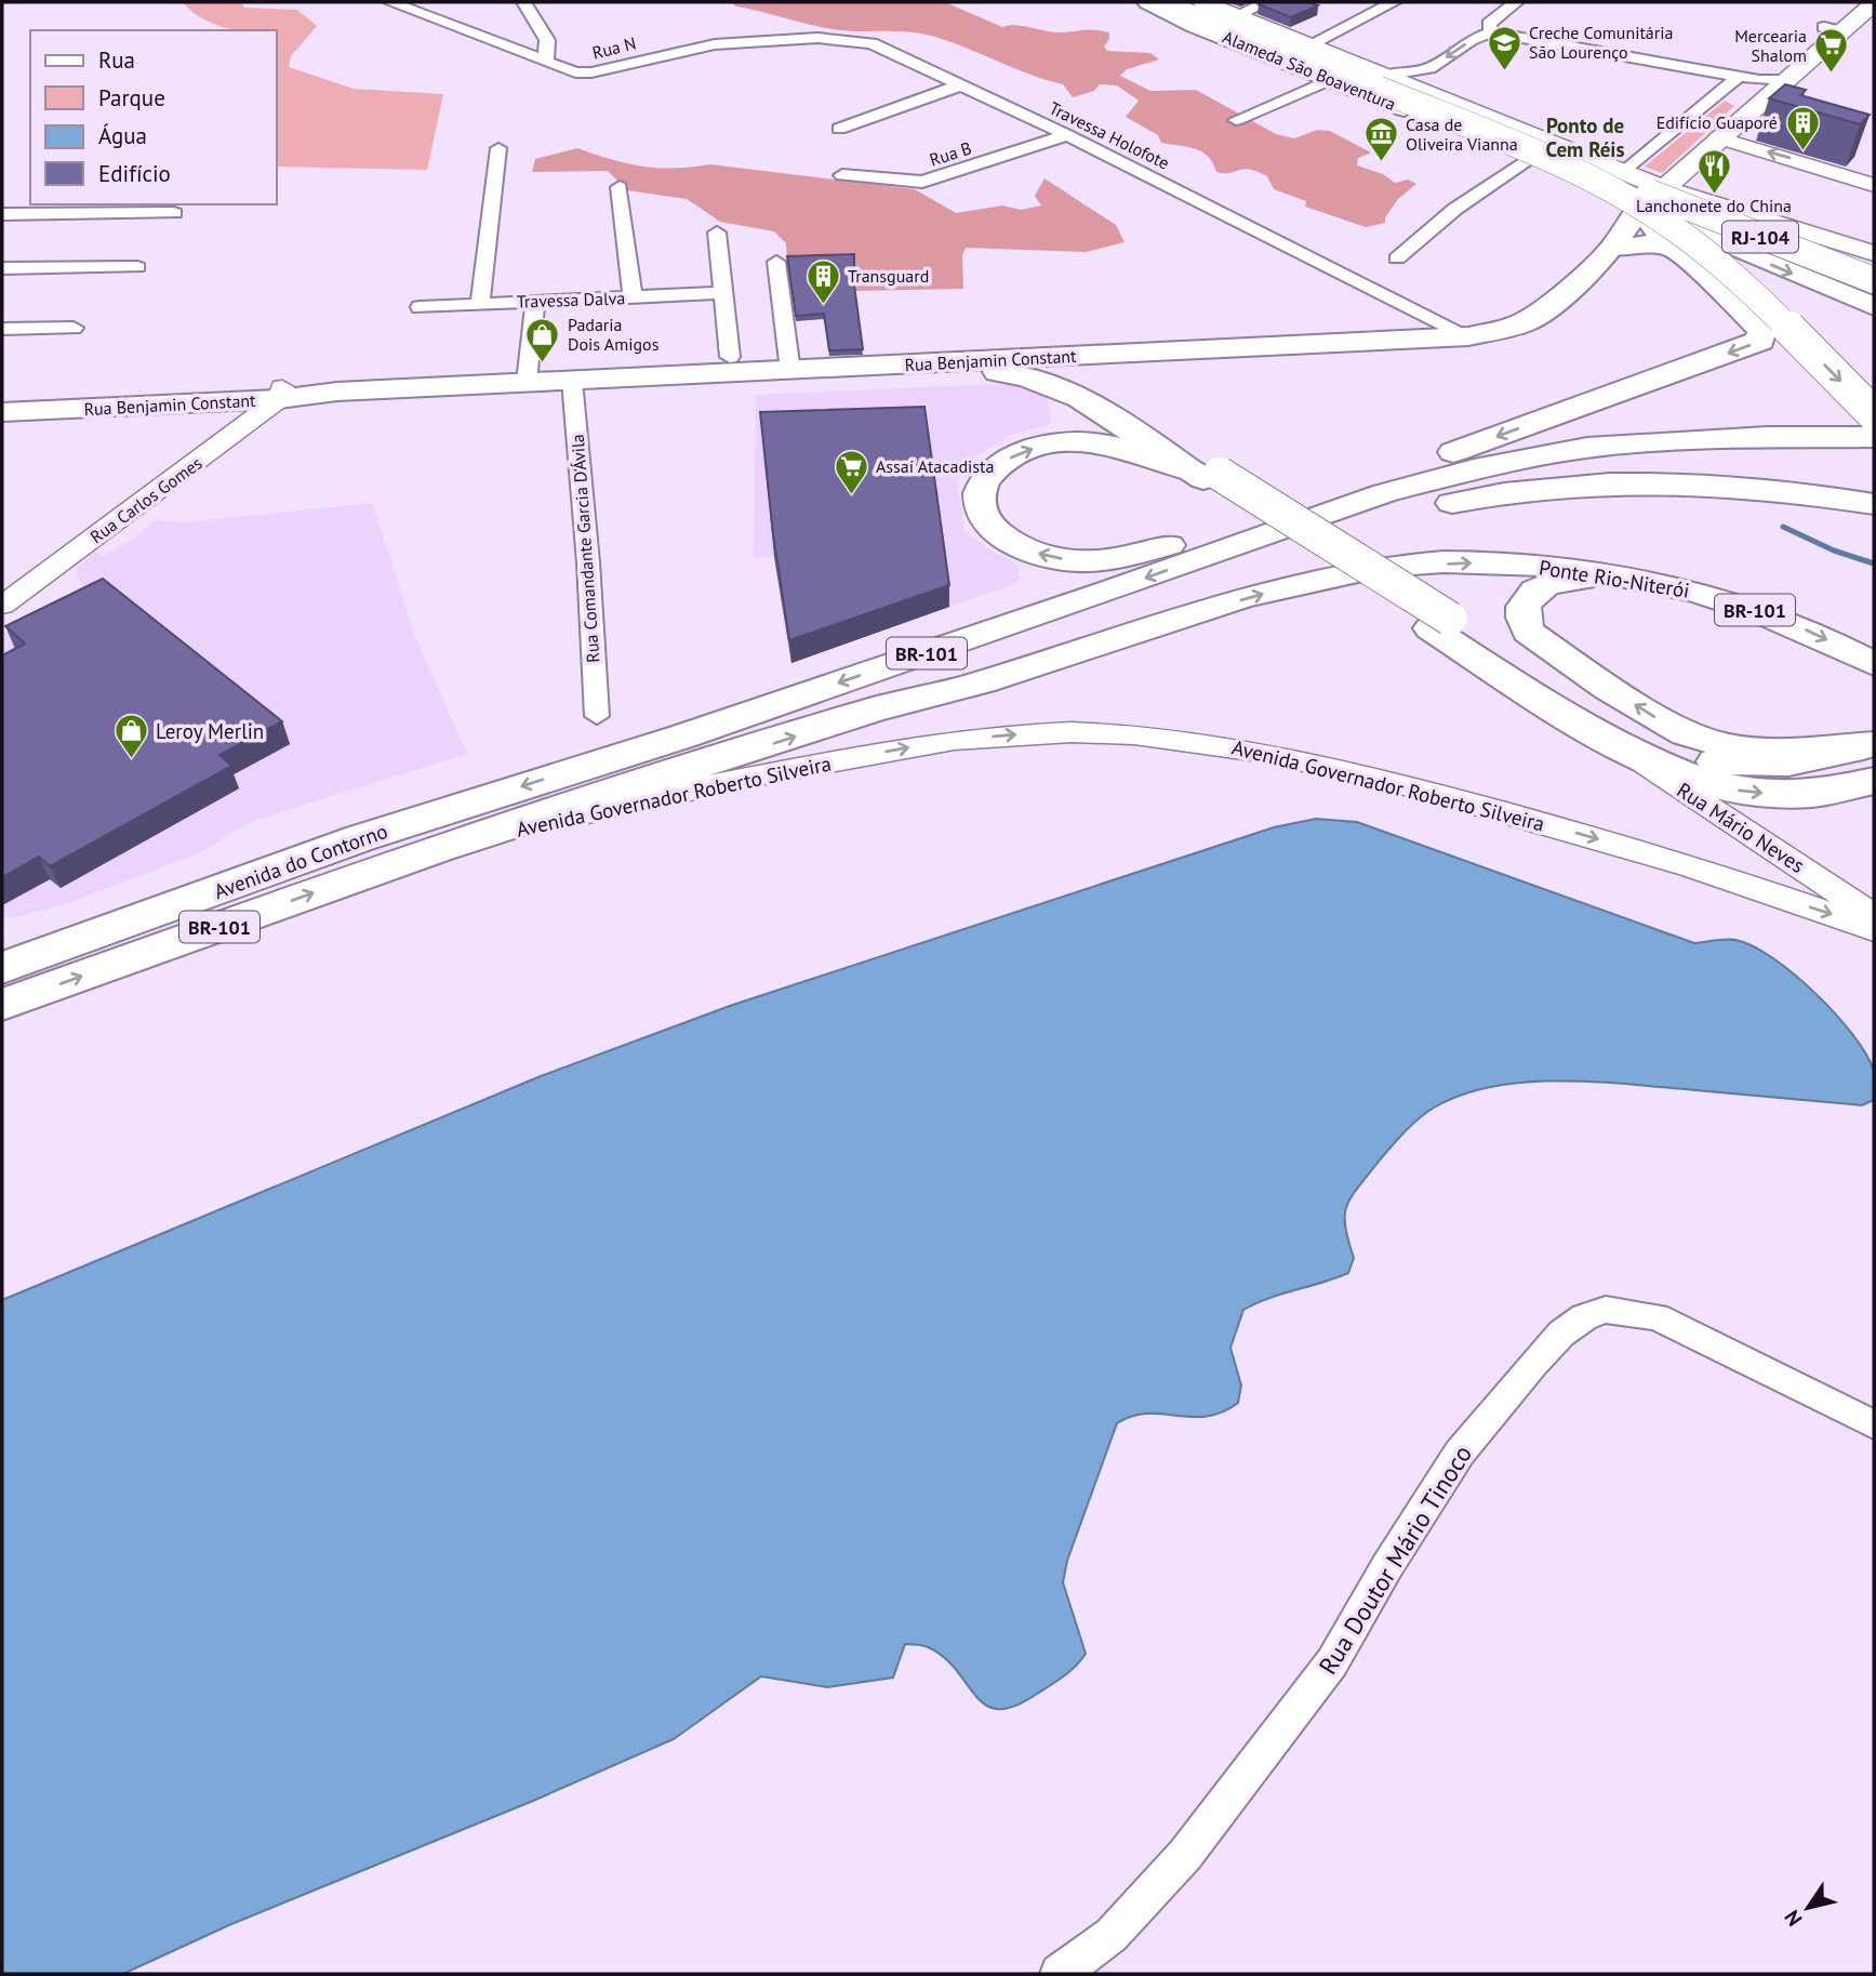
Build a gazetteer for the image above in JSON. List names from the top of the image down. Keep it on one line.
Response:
{"streets":{"main road":["Alameda São Boaventura","RJ-104","Rua Benjamin Constant","Ponte Rio-Niterói","BR-101","Avenida Governador Roberto Silveira","Avenida do Contorno"],"street":["Rua N","Travessa Holofote","Rua B","Travessa Dalva","Rua Carlos Gomes","Rua Comandante Garcia D'Ávila","Rua Mário Neves","Rua Doutor Mário Tinoco"]},"crossings":[["Rua N","Travessa Holofote"],["Alameda São Boaventura","RJ-104"],["Alameda São Boaventura","Rua Benjamin Constant"],["Travessa Holofote","Rua B"],["Travessa Holofote","Rua Benjamin Constant"],["Rua Benjamin Constant","Rua Carlos Gomes"],["Rua Benjamin Constant","Rua Comandante Garcia D'Ávila"],["Ponte Rio-Niterói","Avenida Governador Roberto Silveira"],["BR-101","Avenida do Contorno"],["Avenida Governador Roberto Silveira","Avenida do Contorno"]],"districts":["Ponto de Cem Réis"],"places":{"school or university":["Creche Comunitária São Lourenço"],"supermarket":["Mercearia Shalom","Assaí Atacadista"],"building":["Edifício Guaporé","Transguard"],"museum":["Casa de Oliveira Vianna"],"restaurant":["Lanchonete do China"],"shop":["Padaria Dois Amigos","Leroy Merlin"]},"legend":["Rua","Parque","Água","Edifício"],"north":"bottom left"}
